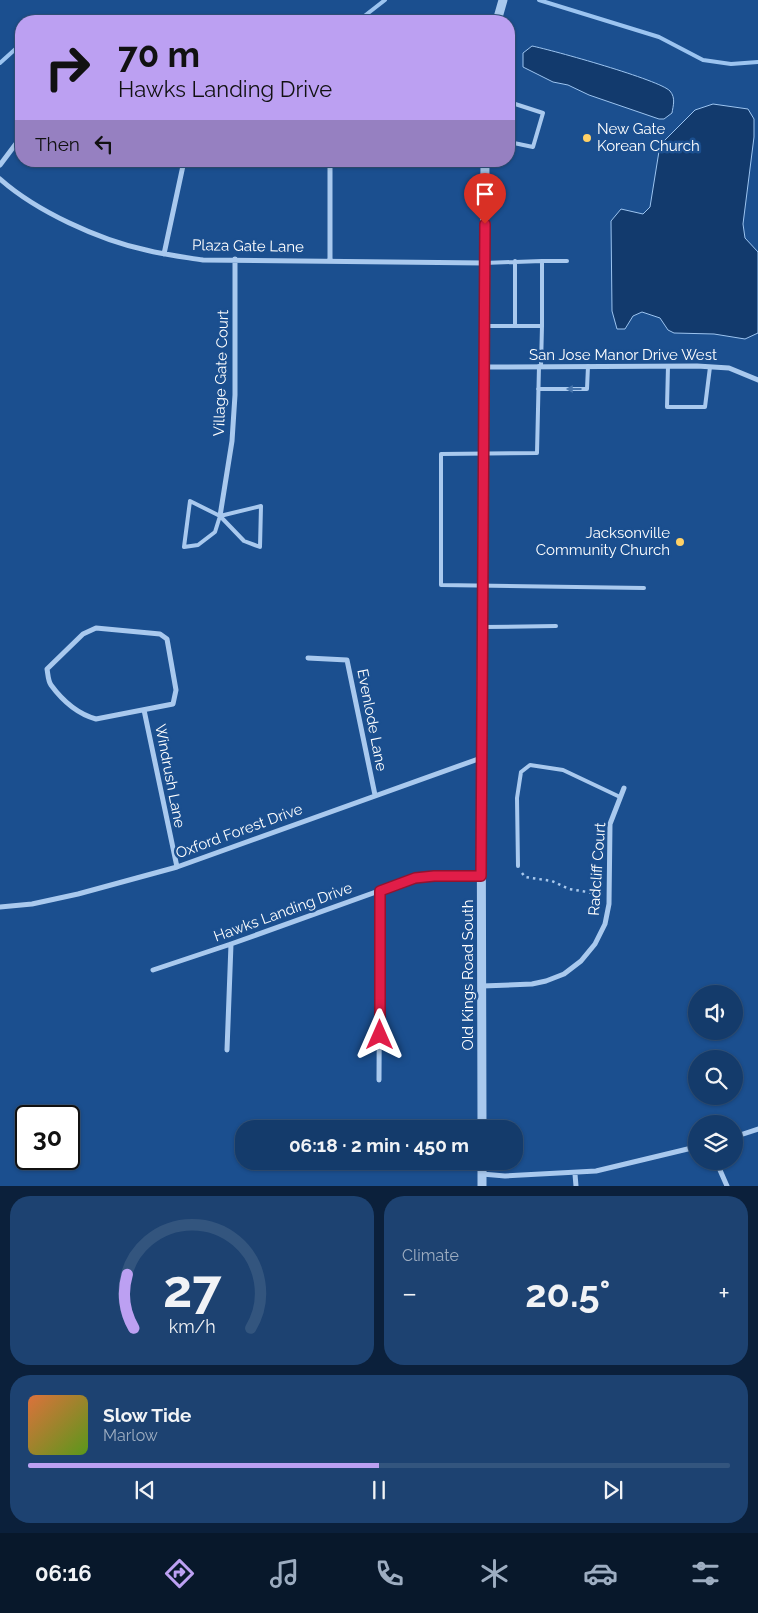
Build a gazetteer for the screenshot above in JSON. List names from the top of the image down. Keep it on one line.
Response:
{"streets":{"street":["Plaza Gate Lane","San Jose Manor Drive West","Village Gate Court","Evenlode Lane","Windrush Lane","Oxford Forest Drive","Radcliff Court","Hawks Landing Drive","Old Kings Road South"]},"crossings":[["Plaza Gate Lane","Village Gate Court"],["Plaza Gate Lane","Old Kings Road South"],["San Jose Manor Drive West","Old Kings Road South"],["Evenlode Lane","Oxford Forest Drive"],["Windrush Lane","Oxford Forest Drive"],["Oxford Forest Drive","Old Kings Road South"],["Radcliff Court","Old Kings Road South"],["Hawks Landing Drive","Old Kings Road South"]],"places":["New Gate Korean Church","Jacksonville Community Church"],"page":{"turn":["70 m","Hawks Landing Drive"],"then":"Then","limit":"30","trip":"06:18 · 2 min · 450 m","tile":"Climate","heat":["−","20.5°","+"],"song":["Slow Tide","Marlow"],"tabs":"06:16","gauge":["27","km/h"]}}
